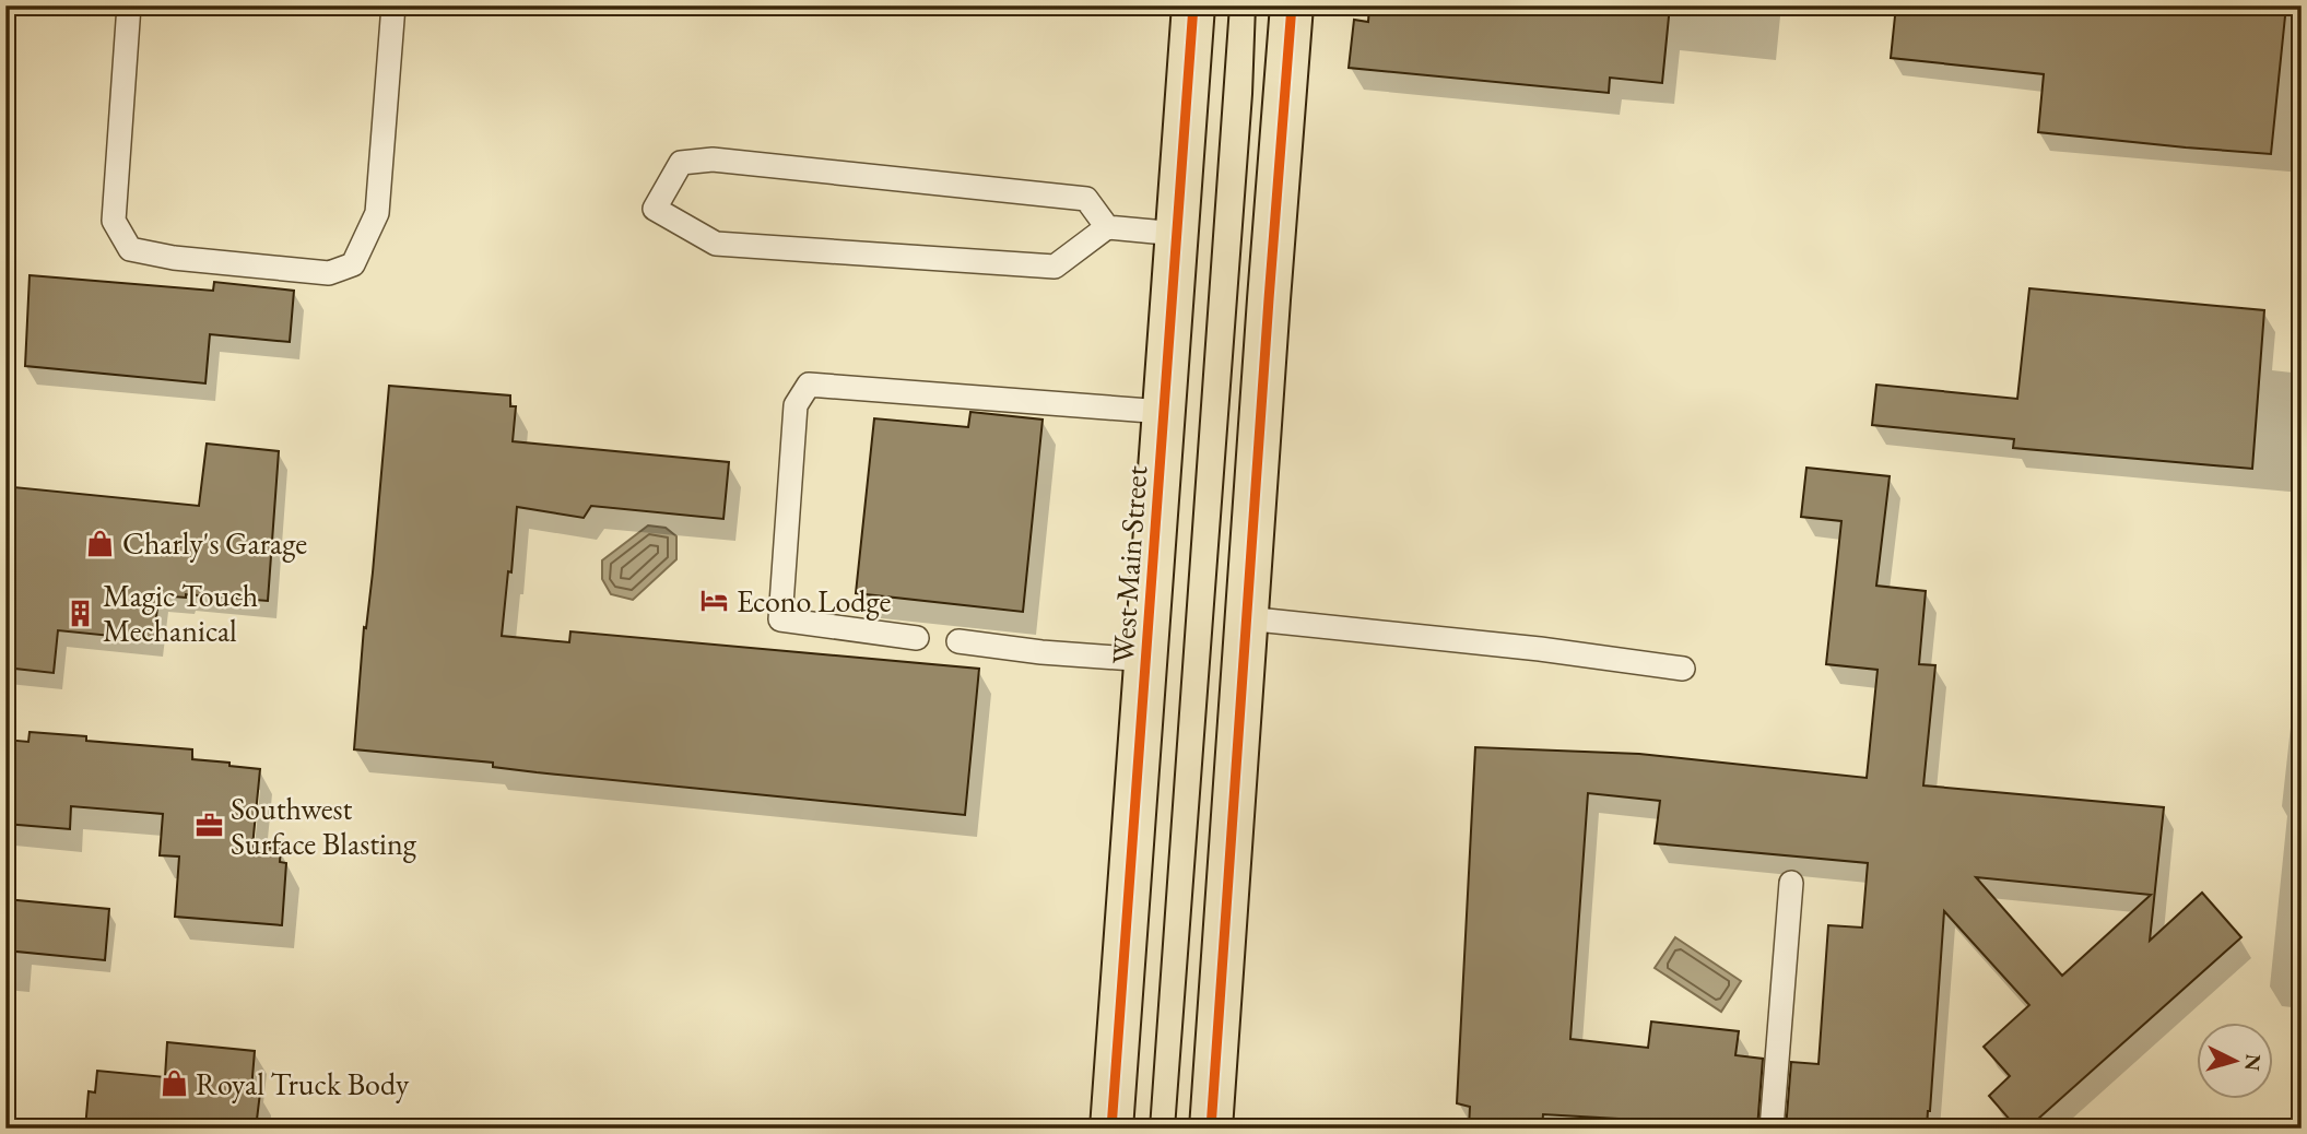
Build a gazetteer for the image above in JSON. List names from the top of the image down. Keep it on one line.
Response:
{"streets":{"main road":["West Main Street"]},"places":{"shop":["Charly's Garage","Royal Truck Body"],"hotel":["Econo Lodge"],"building":["Magic Touch Mechanical"],"office":["Southwest Surface Blasting"]},"north":"right"}
